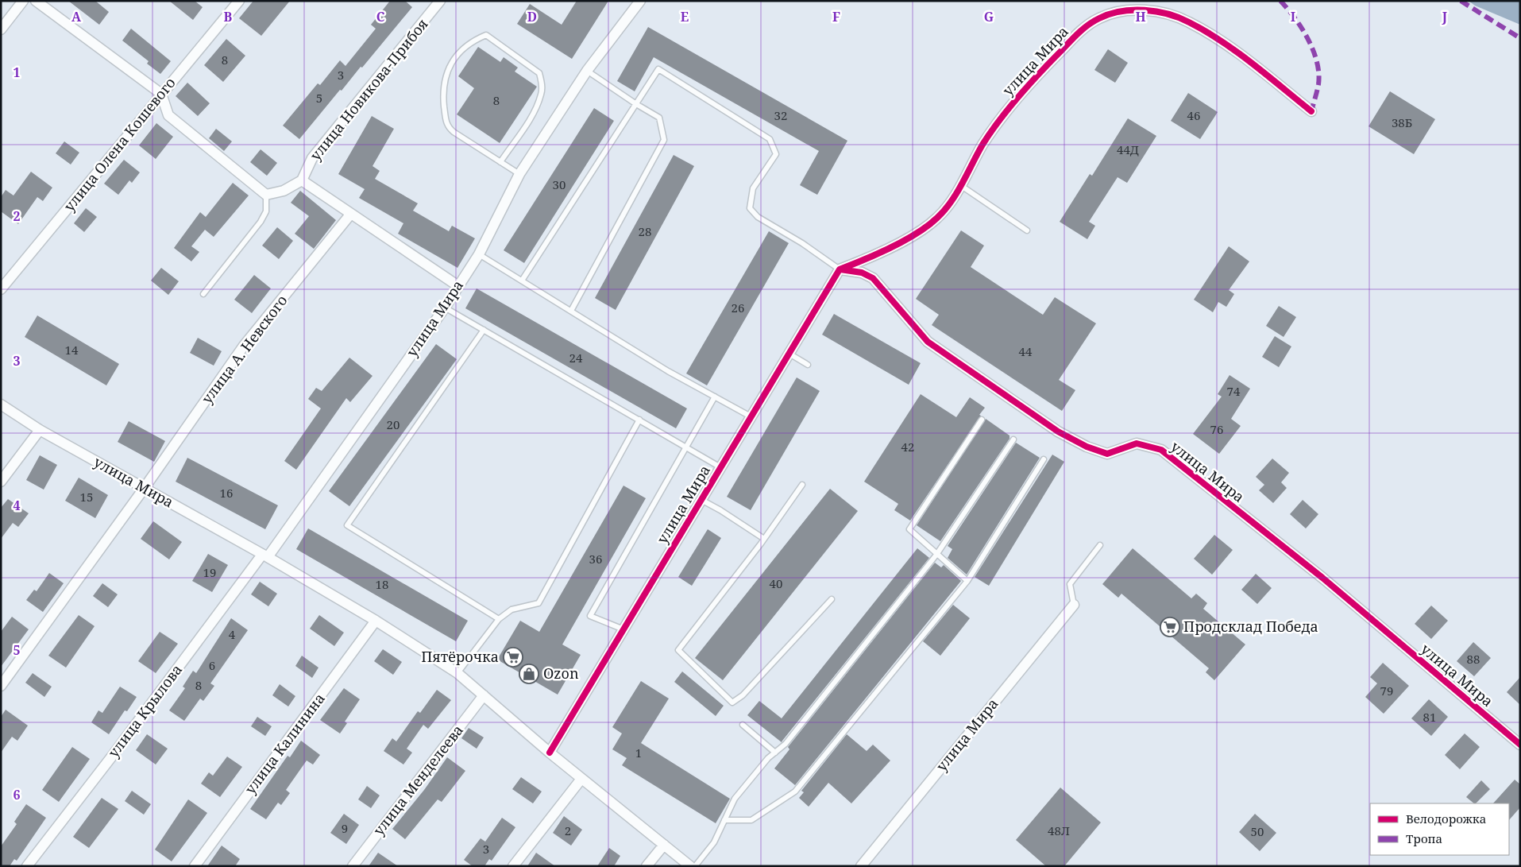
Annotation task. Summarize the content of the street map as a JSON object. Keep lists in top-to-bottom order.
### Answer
{
  "streets": {
    "street": [
      "улица Мира",
      "улица Новикова-Прибоя",
      "улица Олена Кошевого",
      "улица А. Невского",
      "улица Крылова",
      "улица Калинина",
      "улица Менделеева"
    ]
  },
  "crossings": [
    ["улица Мира", "улица А. Невского"],
    ["улица Мира", "улица Крылова"],
    ["улица Мира", "улица Калинина"],
    ["улица Мира", "улица Менделеева"]
  ],
  "places": {
    "supermarket": ["Продсклад Победа", "Пятёрочка"],
    "shop": ["Ozon"]
  },
  "house_numbers": [
    "8",
    "3",
    "5",
    "8",
    "32",
    "46",
    "38Б",
    "44Д",
    "30",
    "28",
    "26",
    "14",
    "44",
    "24",
    "74",
    "20",
    "76",
    "42",
    "16",
    "15",
    "36",
    "19",
    "40",
    "18",
    "4",
    "88",
    "6",
    "8",
    "79",
    "81",
    "1",
    "9",
    "2",
    "48Л",
    "50",
    "3"
  ],
  "legend": ["Велодорожка", "Тропа"],
  "grid": {
    "columns": [
      "A",
      "B",
      "C",
      "D",
      "E",
      "F",
      "G",
      "H",
      "I",
      "J"
    ],
    "rows": [
      "1",
      "2",
      "3",
      "4",
      "5",
      "6"
    ]
  }
}
